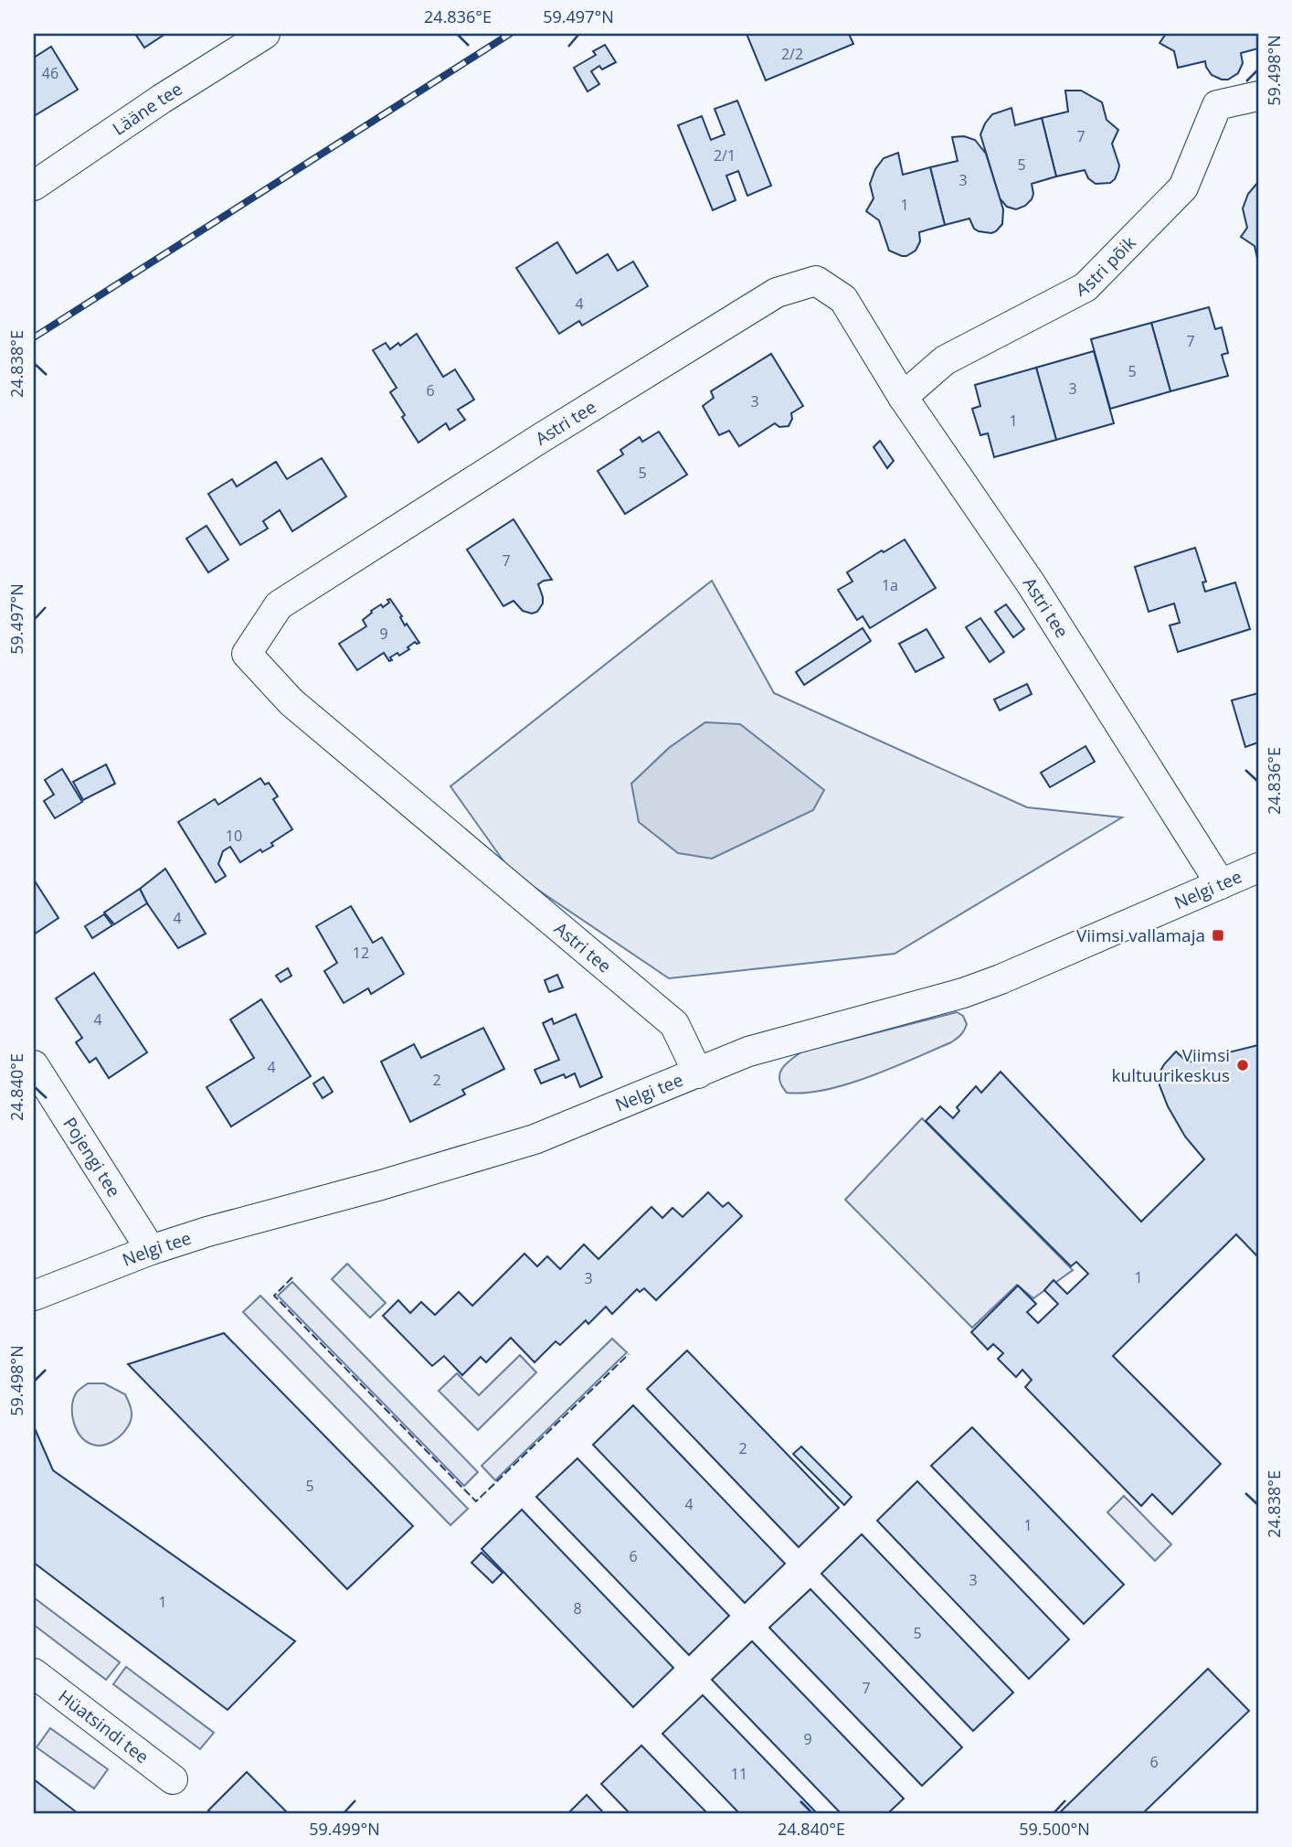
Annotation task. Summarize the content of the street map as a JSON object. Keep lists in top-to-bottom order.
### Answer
{
  "streets": {
    "street": [
      "Lääne tee",
      "Astri põik",
      "Astri tee",
      "Nelgi tee",
      "Pojengi tee",
      "Hüatsindi tee"
    ]
  },
  "crossings": [
    ["Astri põik", "Astri tee"],
    ["Astri tee", "Nelgi tee"],
    ["Nelgi tee", "Pojengi tee"]
  ],
  "places": {
    "transit": ["Viimsi vallamaja"],
    "other": ["Viimsi kultuurikeskus"]
  },
  "house_numbers": [
    "2/2",
    "46",
    "7",
    "2/1",
    "5",
    "3",
    "1",
    "4",
    "7",
    "5",
    "3",
    "6",
    "3",
    "1",
    "5",
    "7",
    "1a",
    "9",
    "10",
    "4",
    "12",
    "4",
    "4",
    "2",
    "1",
    "3",
    "2",
    "5",
    "4",
    "1",
    "6",
    "3",
    "1",
    "8",
    "5",
    "7",
    "9",
    "6",
    "11"
  ],
  "coordinates": [
    "24.836°E",
    "59.497°N",
    "59.498°N",
    "24.838°E",
    "24.840°E",
    "59.499°N",
    "59.500°N"
  ]
}
